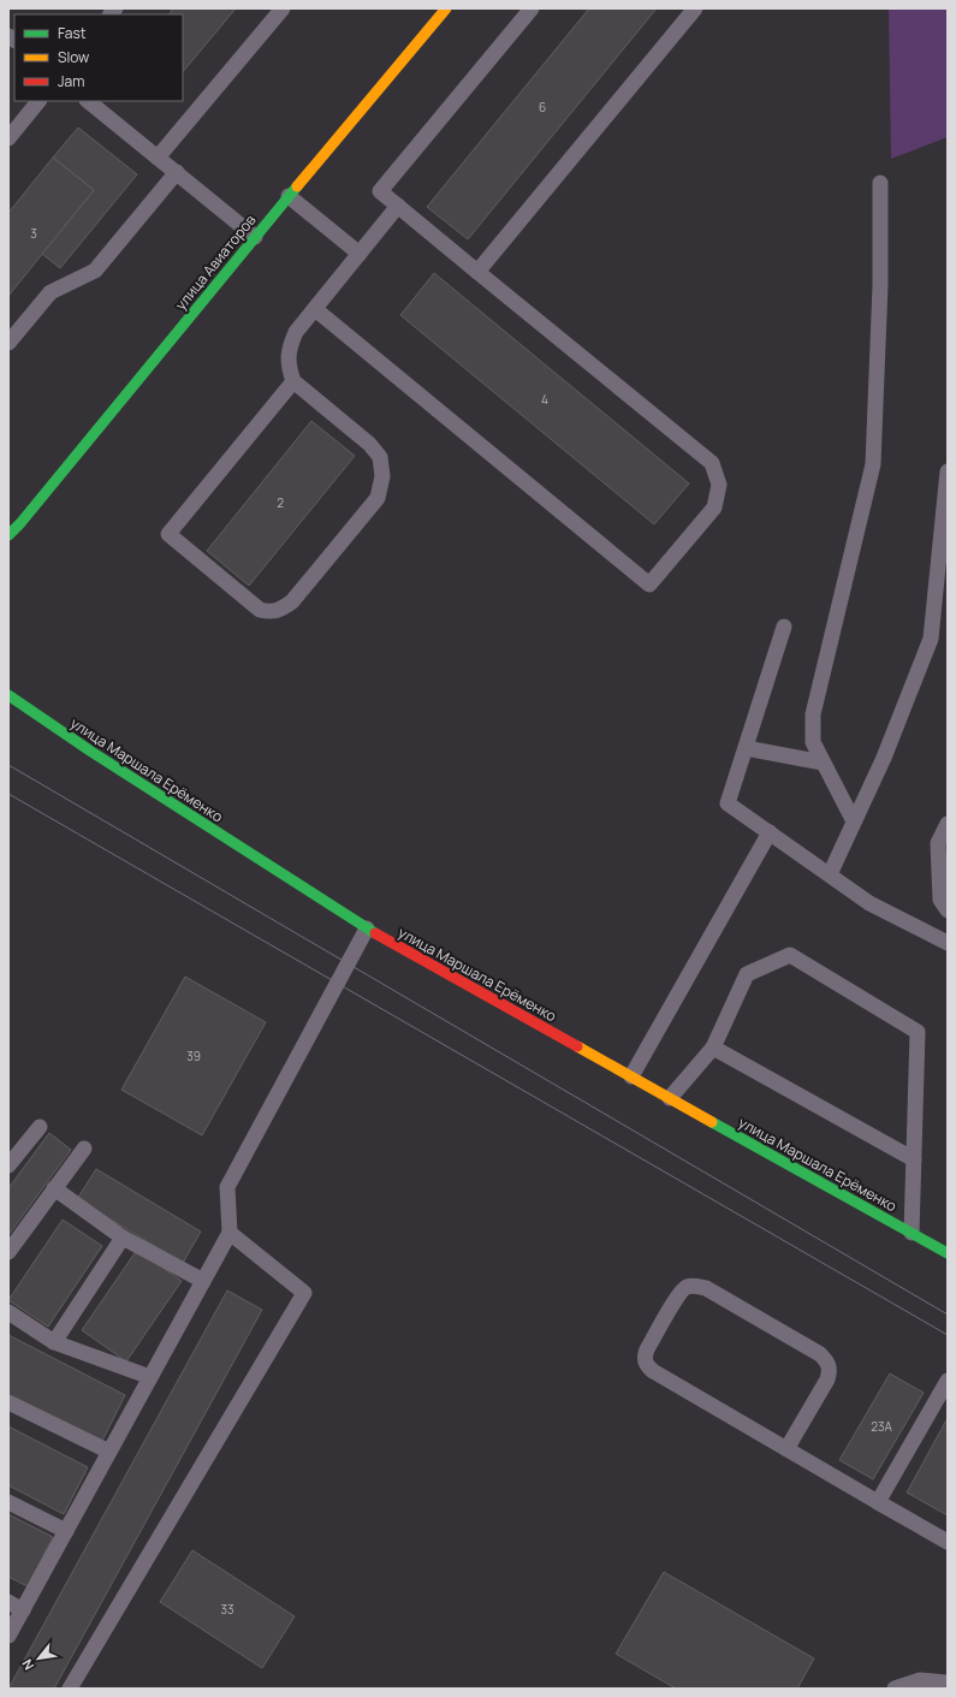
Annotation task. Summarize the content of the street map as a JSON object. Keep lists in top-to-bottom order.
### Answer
{
  "streets": {
    "main road": ["улица Авиаторов", "улица Маршала Ерёменко"]
  },
  "house_numbers": [
    "6",
    "3",
    "4",
    "2",
    "39",
    "23А",
    "33"
  ],
  "legend": ["Fast", "Slow", "Jam"],
  "north": "bottom left"
}
